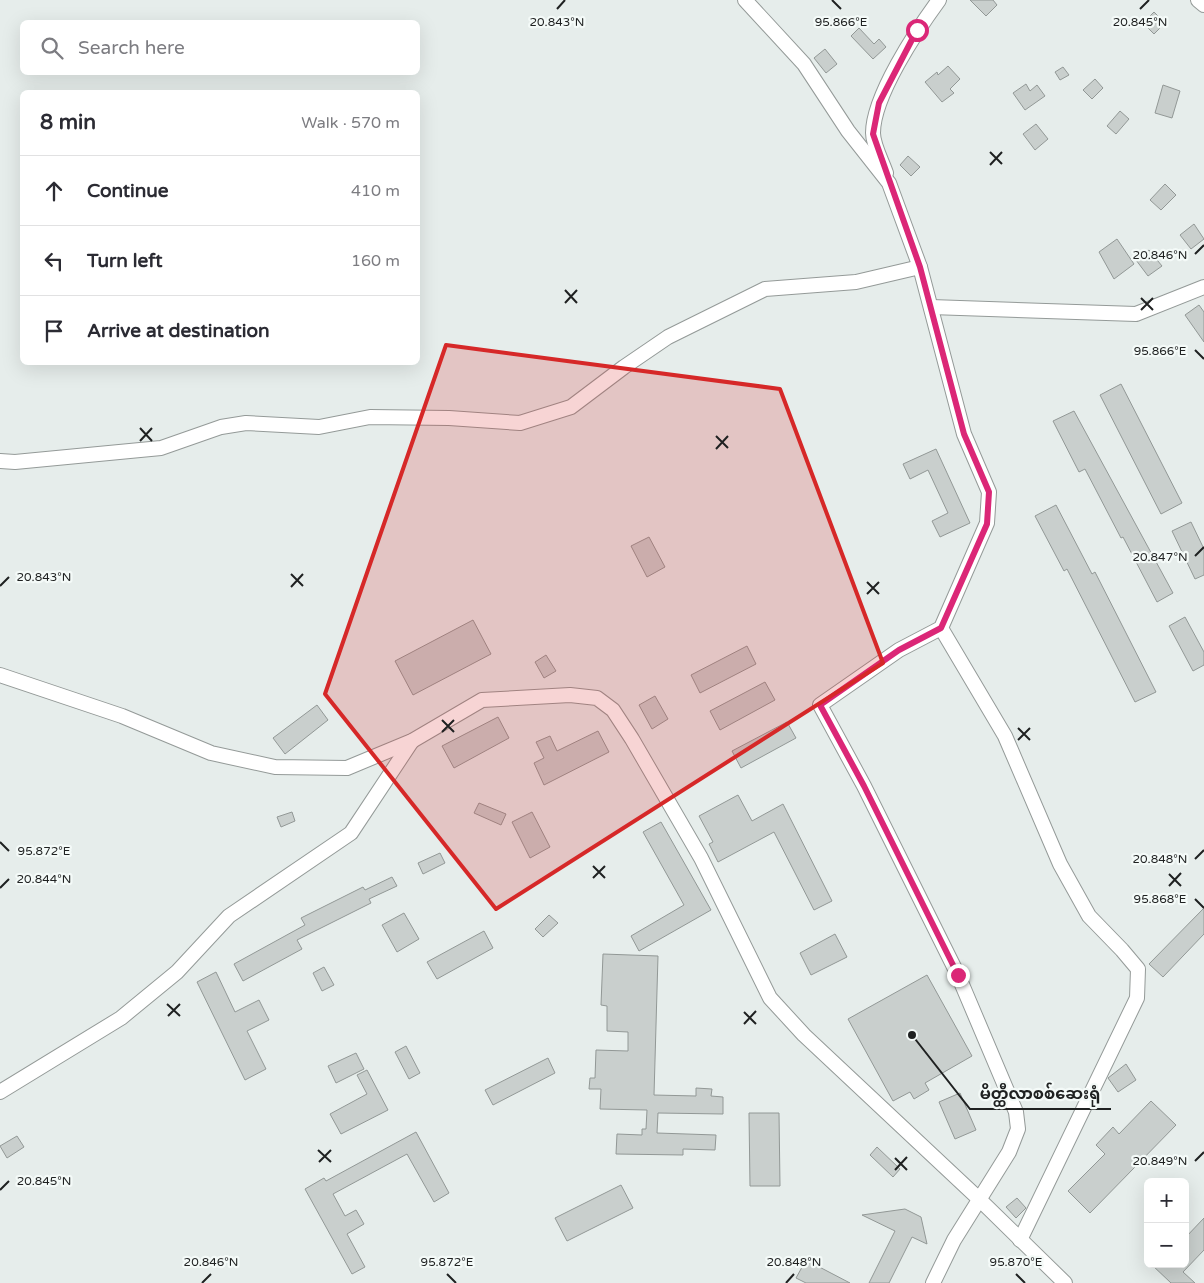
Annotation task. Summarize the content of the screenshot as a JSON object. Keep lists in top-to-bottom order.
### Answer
{
  "places": ["မိတ္ထီလာစစ်ဆေးရုံ"],
  "page": {
    "search": "Search here",
    "heading": ["8 min", "Walk · 570 m"],
    "list": [
      ["Continue", "410 m"],
      ["Turn left", "160 m"],
      "Arrive at destination"
    ],
    "map_buttons": ["+", "−"]
  },
  "coordinates": [
    "95.866°E",
    "20.843°N",
    "20.845°N",
    "20.846°N",
    "20.847°N",
    "95.872°E",
    "20.848°N",
    "20.844°N",
    "95.868°E",
    "20.849°N",
    "95.870°E"
  ]
}
